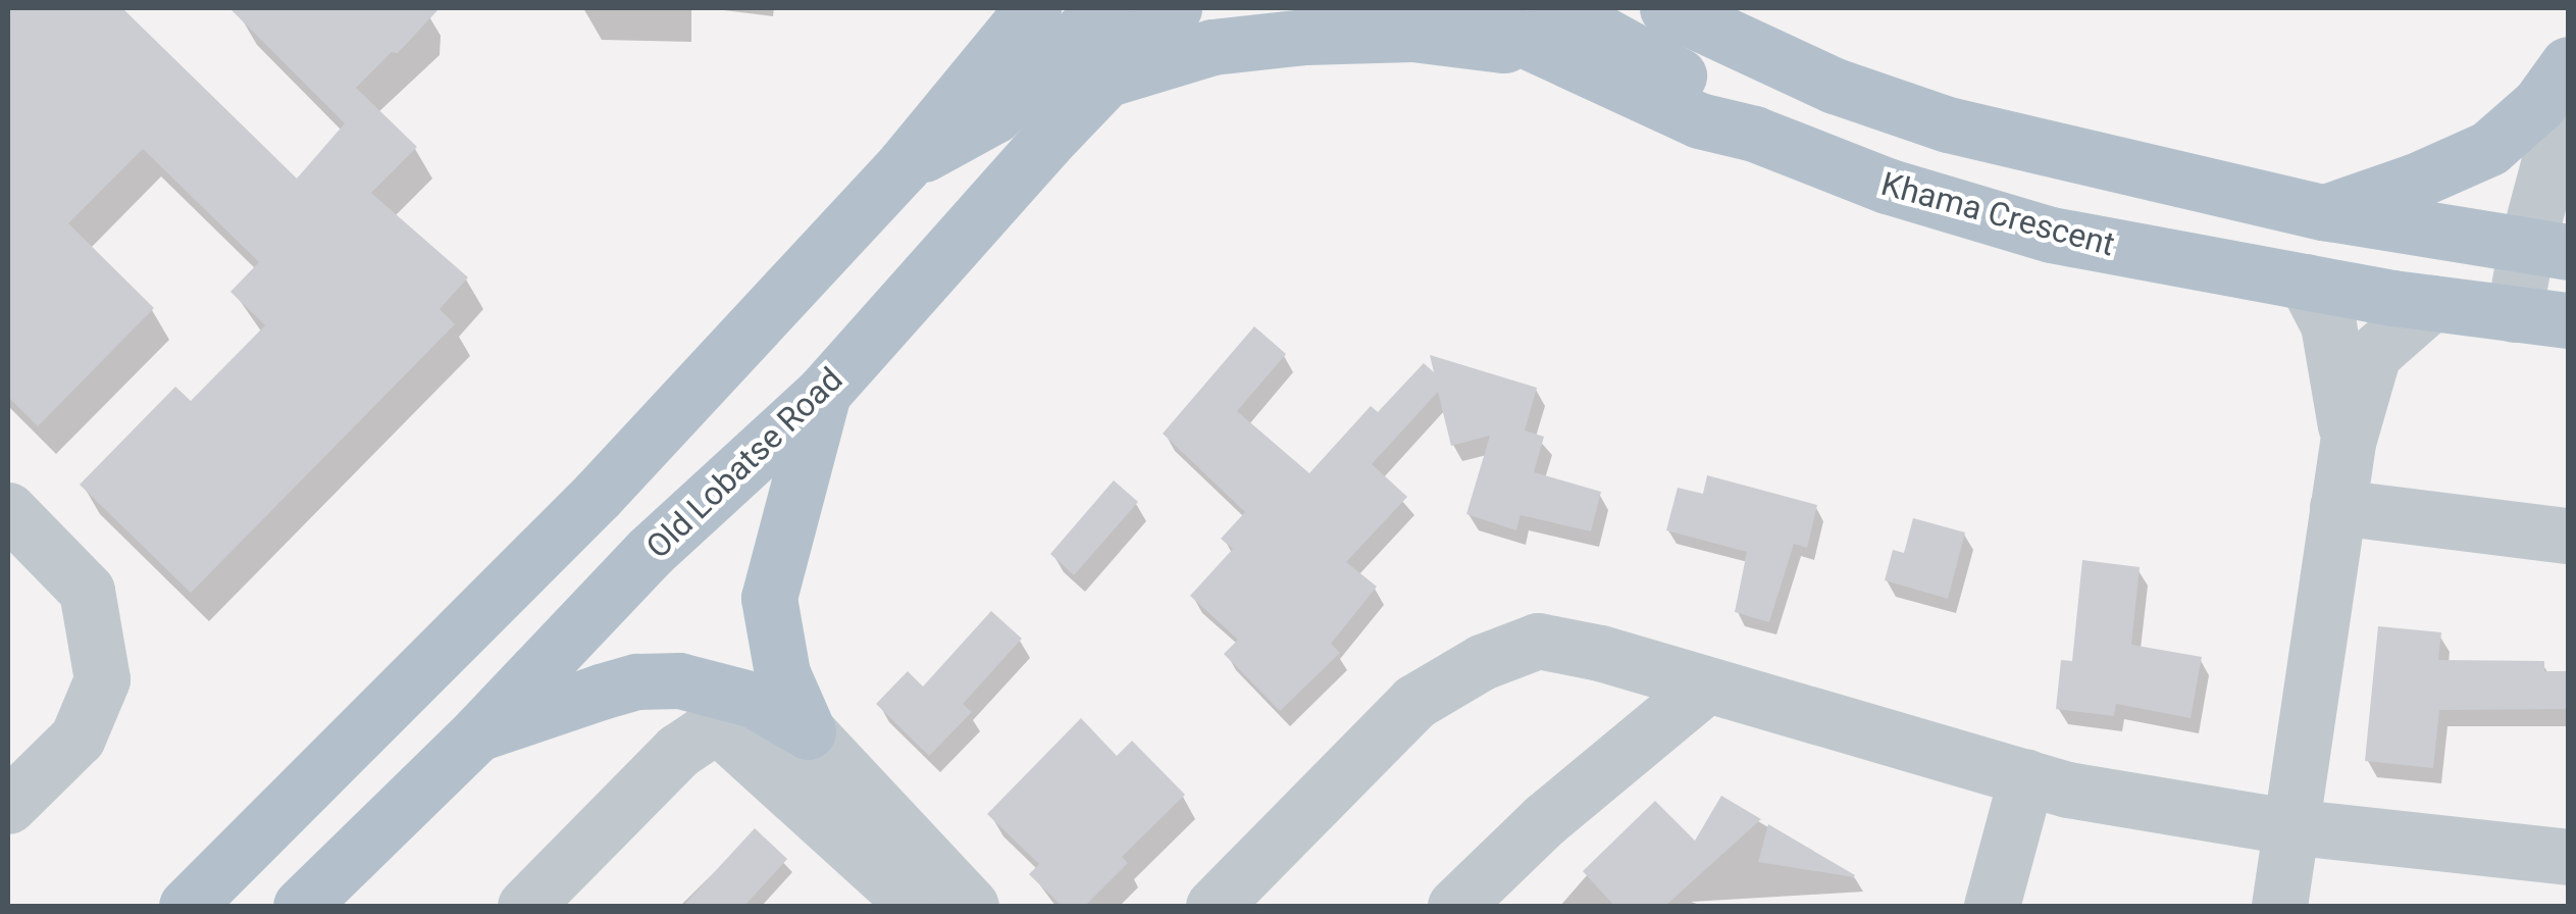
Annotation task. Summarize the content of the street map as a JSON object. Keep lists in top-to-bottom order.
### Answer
{
  "streets": {
    "main road": ["Khama Crescent", "Old Lobatse Road"]
  }
}
